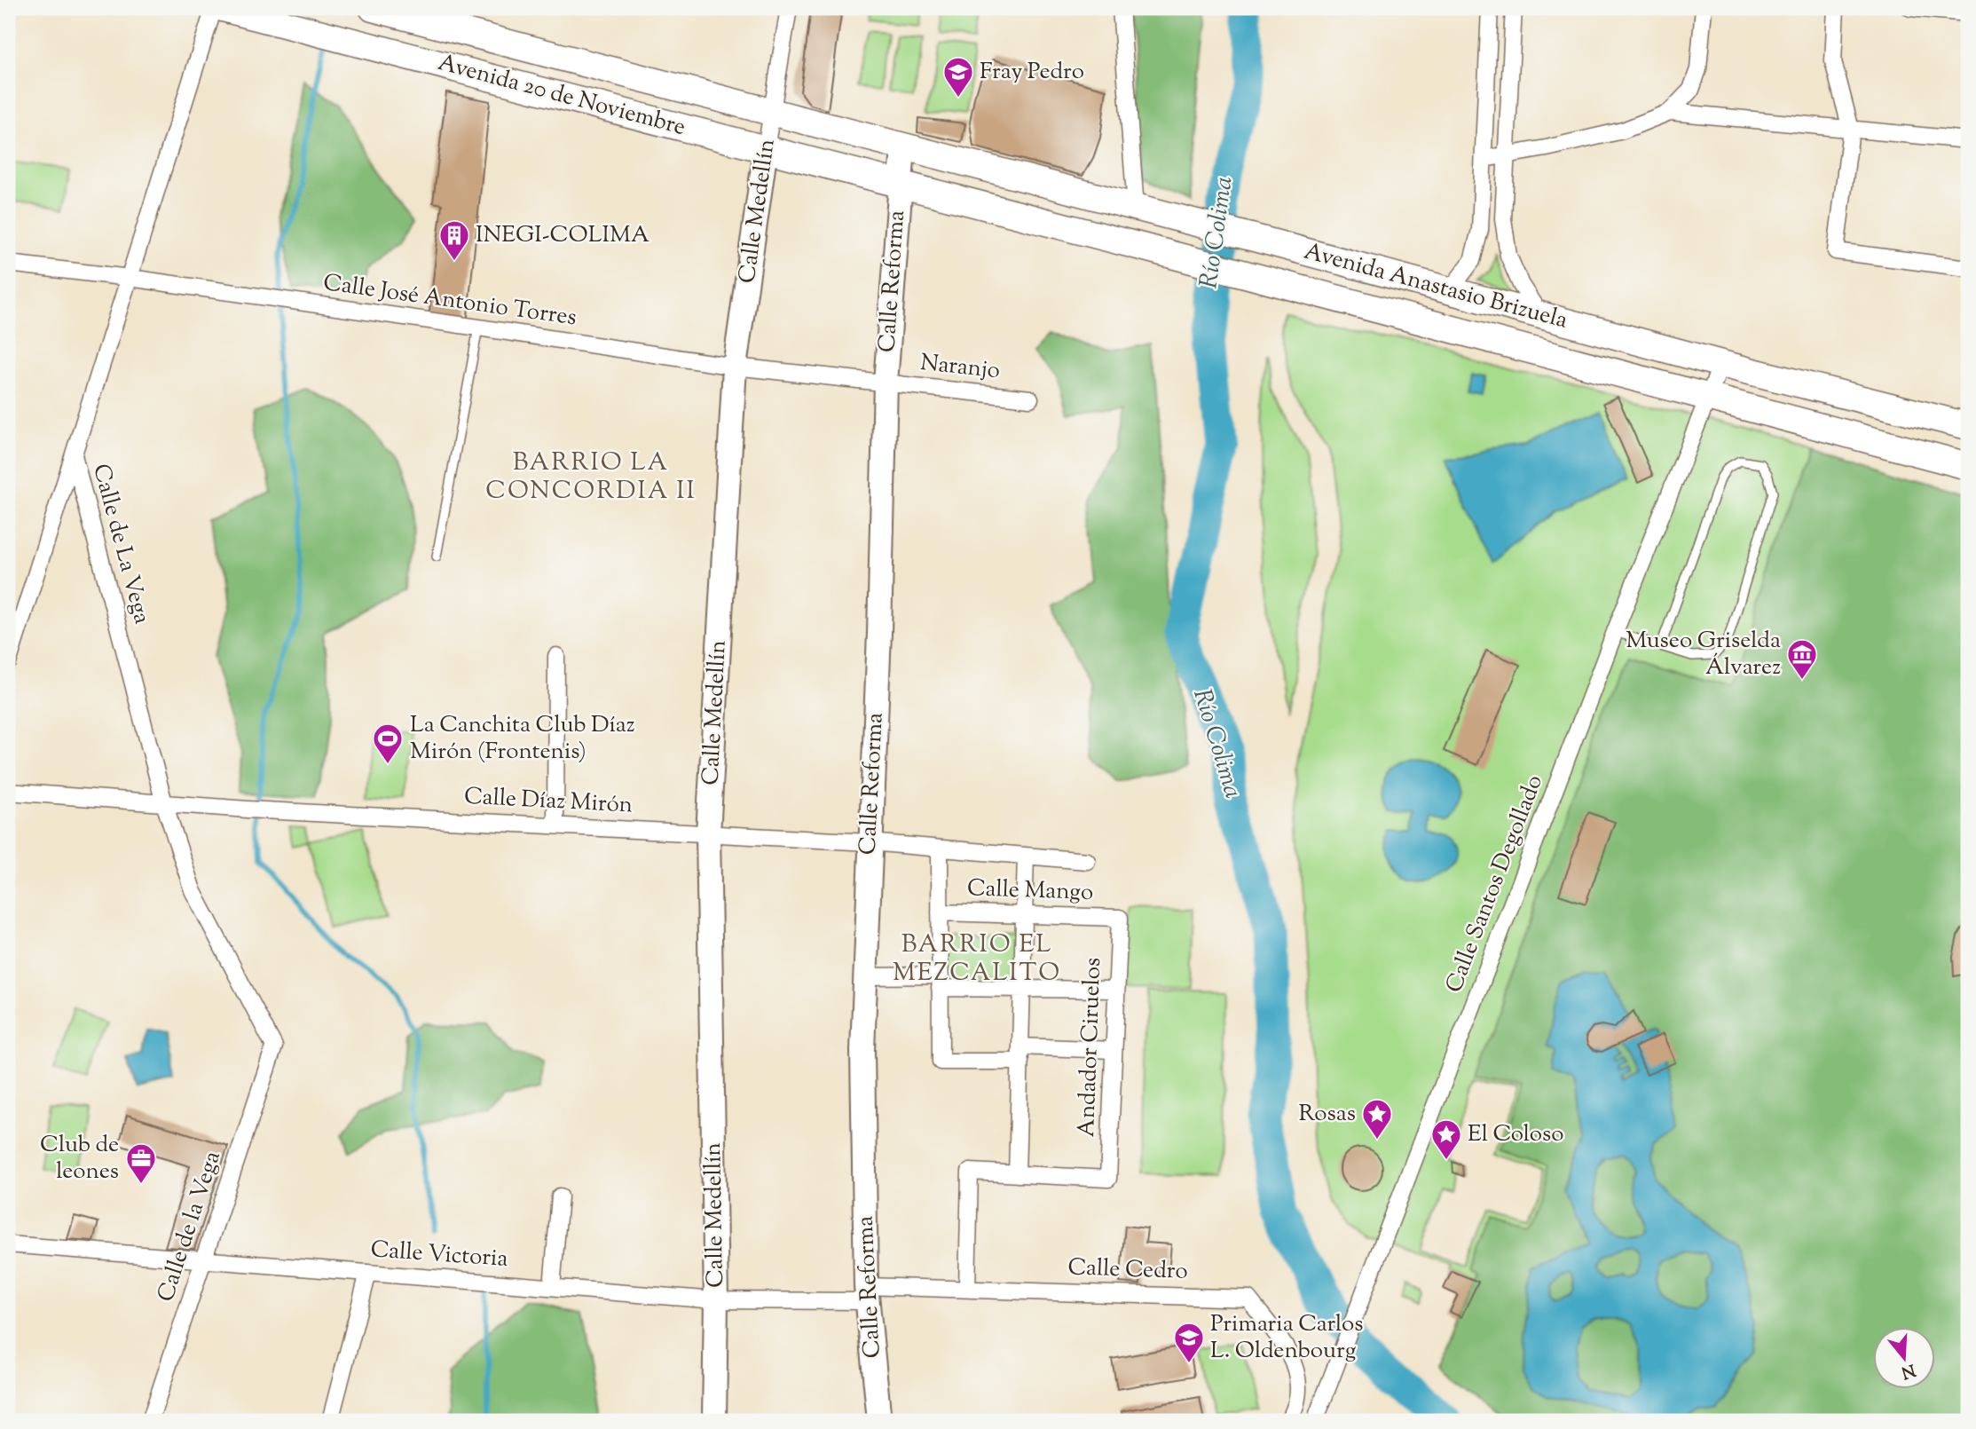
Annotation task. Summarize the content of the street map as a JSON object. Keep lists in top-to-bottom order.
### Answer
{
  "streets": {
    "main road": ["Avenida 20 de Noviembre", "Avenida Anastasio Brizuela"],
    "street": [
      "Calle Medellín",
      "Calle Reforma",
      "Calle José Antonio Torres",
      "Naranjo",
      "Calle de La Vega",
      "Calle Díaz Mirón",
      "Calle Santos Degollado",
      "Calle Mango",
      "Andador Ciruelos",
      "Calle de la Vega",
      "Calle Victoria",
      "Calle Cedro"
    ]
  },
  "crossings": [
    ["Avenida 20 de Noviembre", "Calle Medellín"],
    ["Avenida 20 de Noviembre", "Calle Reforma"],
    ["Avenida 20 de Noviembre", "Avenida Anastasio Brizuela"],
    ["Calle Medellín", "Calle José Antonio Torres"],
    ["Calle Medellín", "Calle Díaz Mirón"],
    ["Calle Medellín", "Calle Victoria"],
    ["Calle Reforma", "Avenida Anastasio Brizuela"],
    ["Calle Reforma", "Calle José Antonio Torres"],
    ["Calle Reforma", "Naranjo"],
    ["Calle Reforma", "Calle Díaz Mirón"],
    ["Calle Reforma", "Calle Victoria"],
    ["Calle Reforma", "Calle Cedro"],
    ["Avenida Anastasio Brizuela", "Calle Santos Degollado"],
    ["Calle José Antonio Torres", "Naranjo"],
    ["Calle José Antonio Torres", "Calle de La Vega"],
    ["Calle de La Vega", "Calle Díaz Mirón"],
    ["Calle de La Vega", "Calle de la Vega"],
    ["Calle Mango", "Andador Ciruelos"],
    ["Calle de la Vega", "Calle Victoria"],
    ["Calle Victoria", "Calle Cedro"]
  ],
  "districts": ["BARRIO LA CONCORDIA II", "BARRIO EL MEZCALITO"],
  "water": ["Río Colima"],
  "places": {
    "school or university": ["Fray Pedro", "Primaria Carlos L. Oldenbourg"],
    "building": ["INEGI-COLIMA"],
    "museum": ["Museo Griselda Álvarez"],
    "sports": ["La Canchita Club Díaz Mirón (Frontenis)"],
    "place": ["Rosas", "El Coloso"],
    "office": ["Club de leones"]
  },
  "north": "bottom"
}
